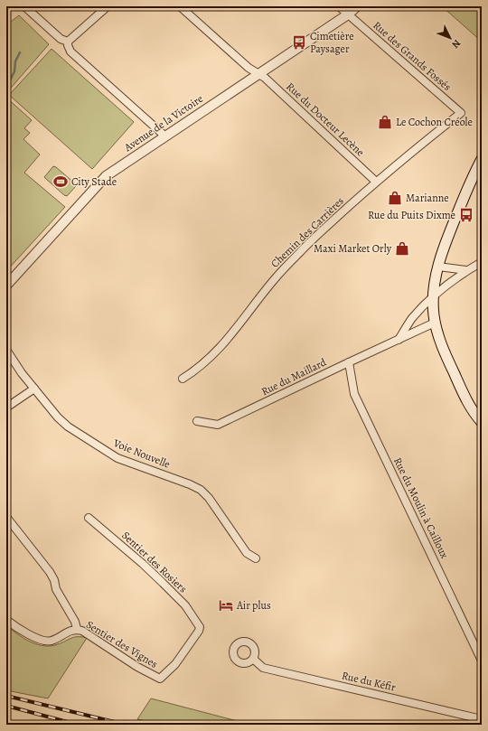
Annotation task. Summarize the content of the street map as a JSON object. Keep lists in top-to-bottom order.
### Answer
{
  "streets": {
    "street": [
      "Rue des Grands Fossés",
      "Rue du Docteur Lecène",
      "Avenue de la Victoire",
      "Chemin des Carrières",
      "Rue du Maillard",
      "Voie Nouvelle",
      "Rue du Moulin à Cailloux",
      "Sentier des Rosiers",
      "Sentier des Vignes",
      "Rue du Kéfir"
    ]
  },
  "crossings": [
    ["Rue des Grands Fossés", "Avenue de la Victoire"],
    ["Rue des Grands Fossés", "Chemin des Carrières"],
    ["Rue du Docteur Lecène", "Avenue de la Victoire"],
    ["Rue du Docteur Lecène", "Chemin des Carrières"],
    ["Rue du Maillard", "Rue du Moulin à Cailloux"],
    ["Sentier des Rosiers", "Sentier des Vignes"]
  ],
  "places": {
    "bus stop": ["Cimetière Paysager", "Rue du Puits Dixme"],
    "shop": ["Le Cochon Créole", "Marianne", "Maxi Market Orly"],
    "sports": ["City Stade"],
    "hotel": ["Air plus"]
  },
  "north": "bottom right"
}
